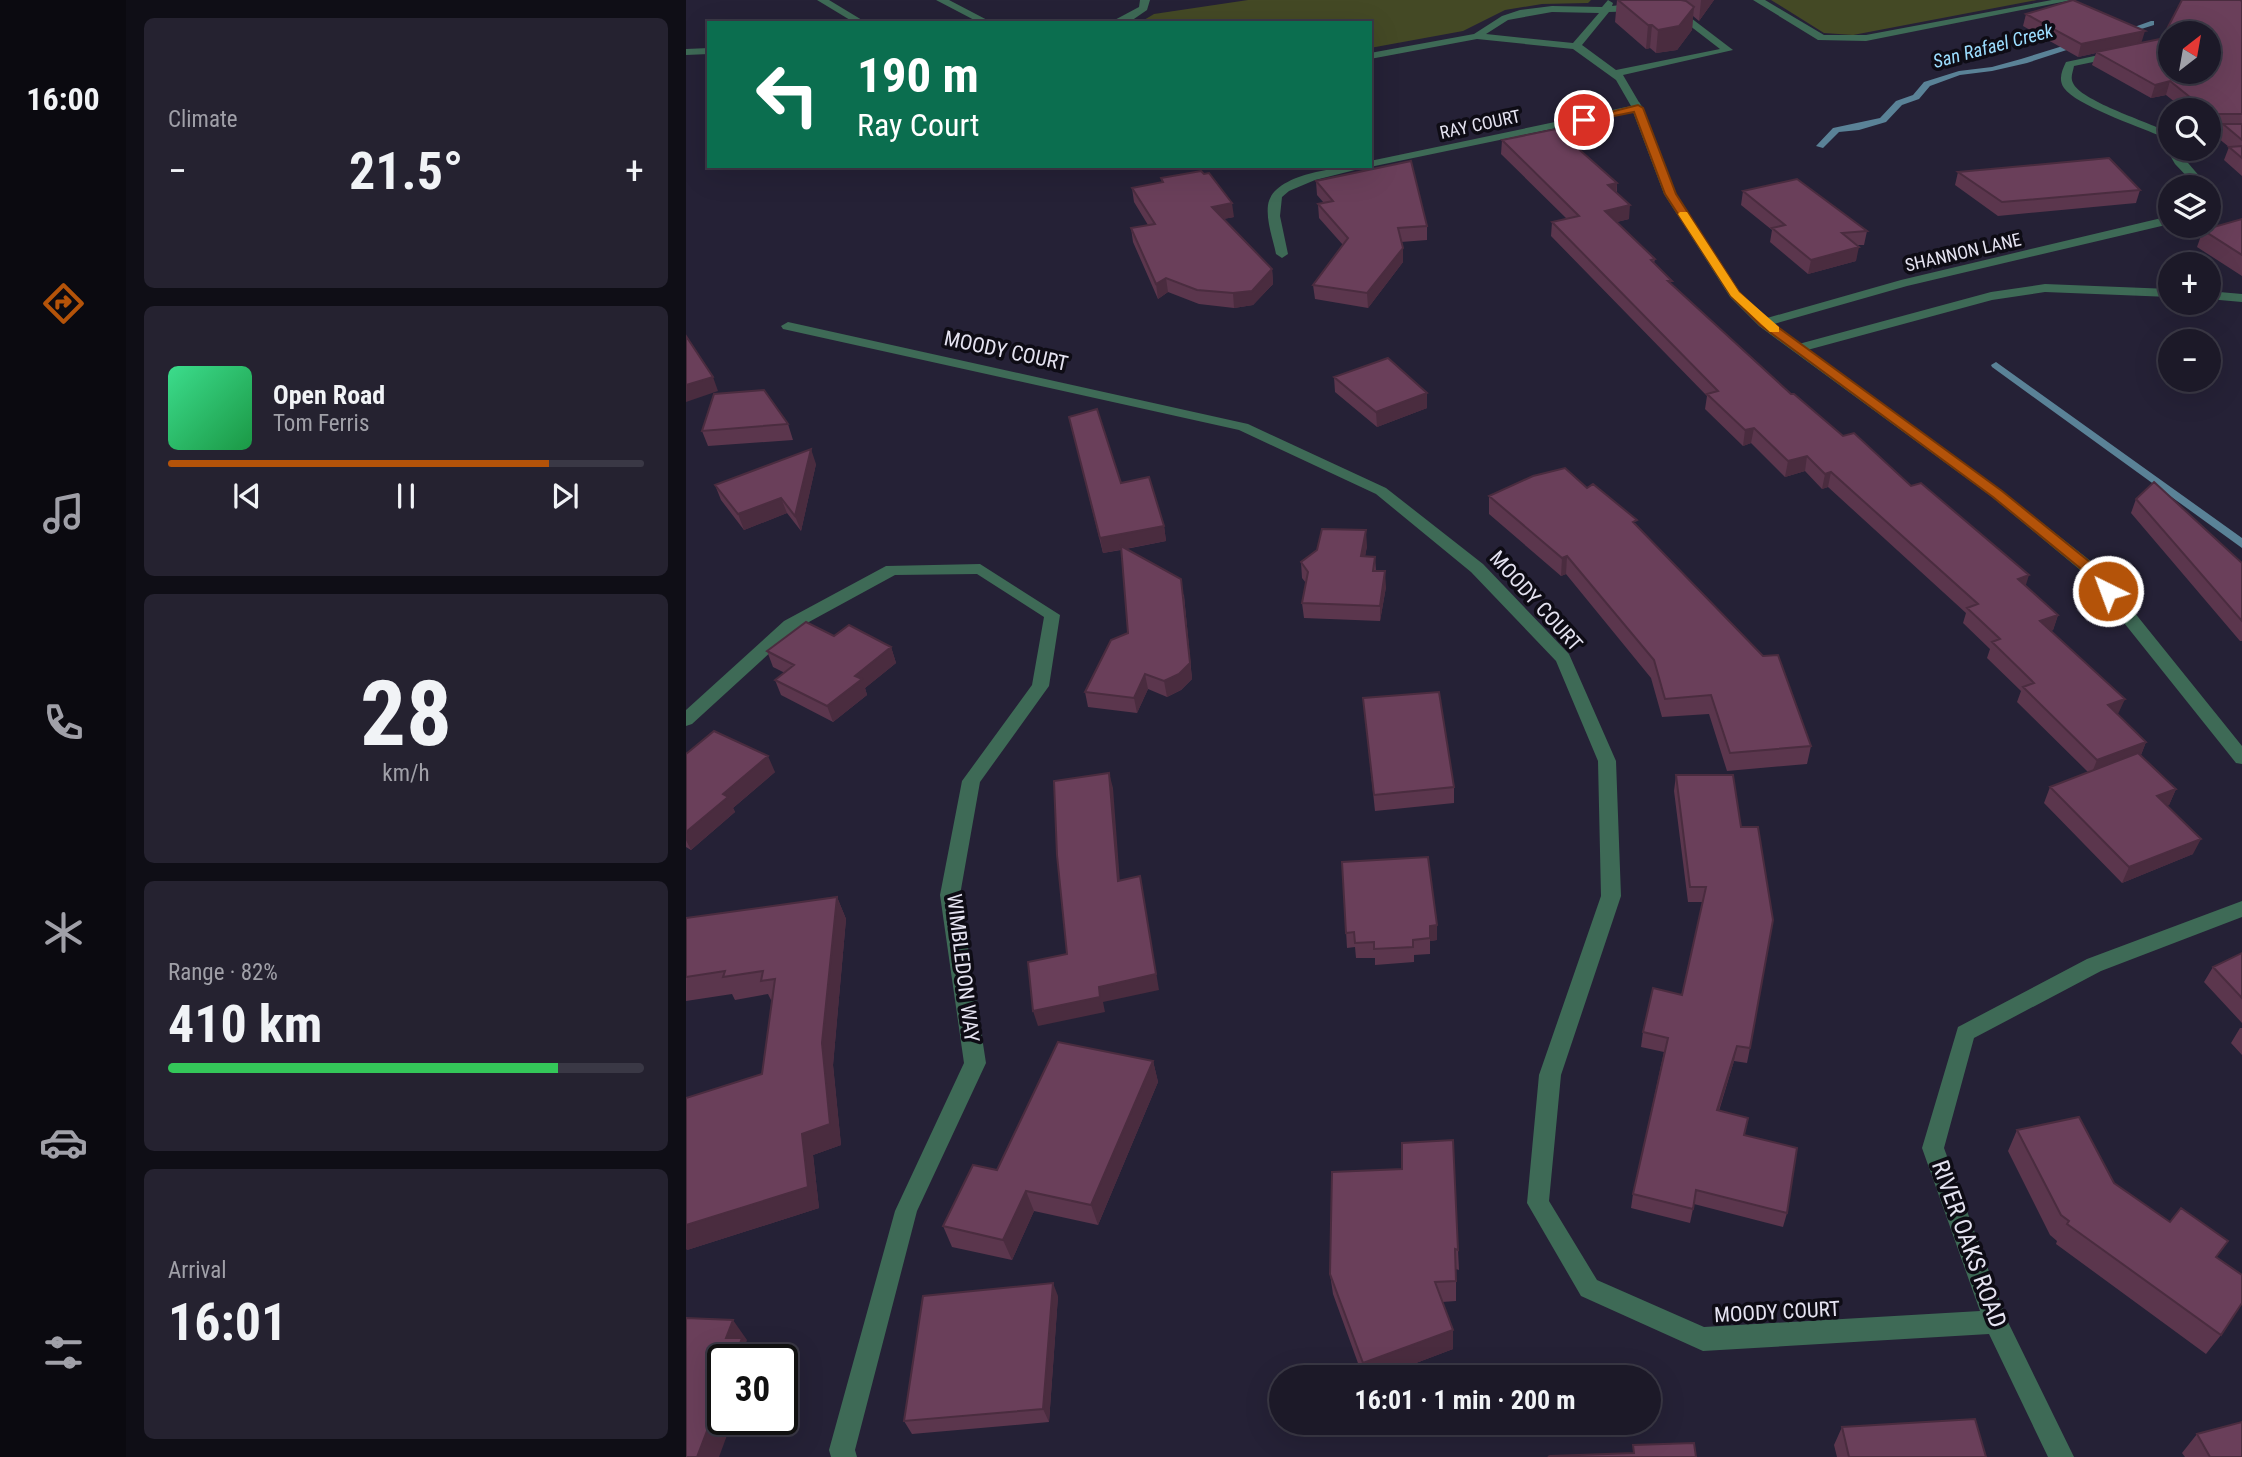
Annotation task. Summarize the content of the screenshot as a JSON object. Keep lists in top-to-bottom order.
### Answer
{
  "streets": {
    "street": [
      "RAY COURT",
      "SHANNON LANE",
      "MOODY COURT",
      "WIMBLEDON WAY",
      "RIVER OAKS ROAD"
    ]
  },
  "crossings": [
    ["MOODY COURT", "RIVER OAKS ROAD"]
  ],
  "water": ["San Rafael Creek"],
  "north": "top right",
  "page": {
    "tabs": "16:00",
    "tile": [
      "Climate",
      ["28", "km/h"],
      ["Range · 82%", "410 km"],
      ["Arrival", "16:01"]
    ],
    "map_buttons": ["+", "−"],
    "turn": ["190 m", "Ray Court"],
    "heat": ["−", "21.5°", "+"],
    "song": ["Open Road", "Tom Ferris"],
    "limit": "30",
    "trip": "16:01 · 1 min · 200 m"
  }
}
